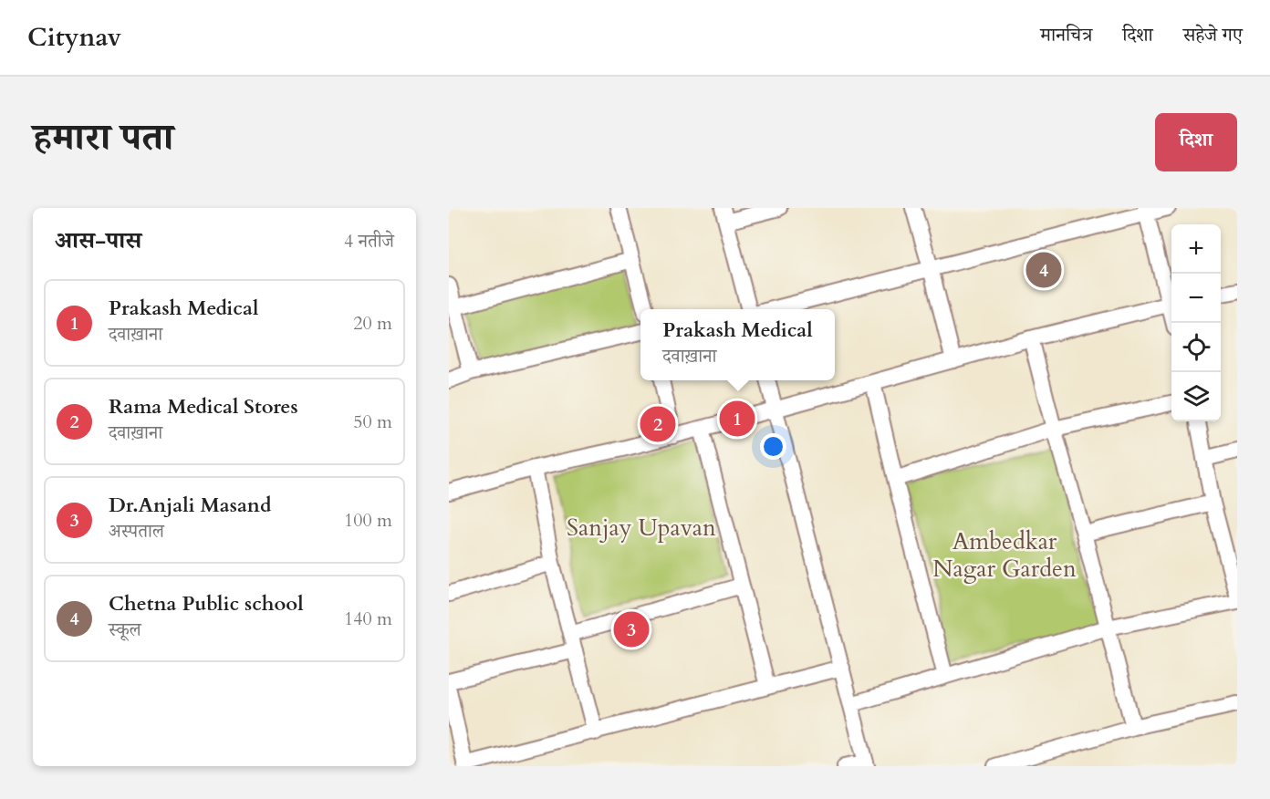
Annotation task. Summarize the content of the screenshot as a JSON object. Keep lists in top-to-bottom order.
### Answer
{
  "parks": ["Sanjay Upavan", "Ambedkar Nagar Garden"],
  "page": {
    "header": "Citynav",
    "nav": ["मानचित्र", "दिशा", "सहेजे गए"],
    "title": "हमारा पता",
    "buttons": "दिशा",
    "heading": ["आस-पास", "4 नतीजे"],
    "map_buttons": ["+", "−"],
    "pins": [
      "4",
      "1",
      "2",
      "3"
    ],
    "list": [
      {
        "mark": "1",
        "name": "Prakash Medical",
        "note": "दवाख़ाना",
        "value": "20 m"
      },
      {
        "mark": "2",
        "name": "Rama Medical Stores",
        "note": "दवाख़ाना",
        "value": "50 m"
      },
      {
        "mark": "3",
        "name": "Dr.Anjali Masand",
        "note": "अस्पताल",
        "value": "100 m"
      },
      {
        "mark": "4",
        "name": "Chetna Public school",
        "note": "स्कूल",
        "value": "140 m"
      }
    ],
    "popup": ["Prakash Medical", "दवाख़ाना"]
  }
}
